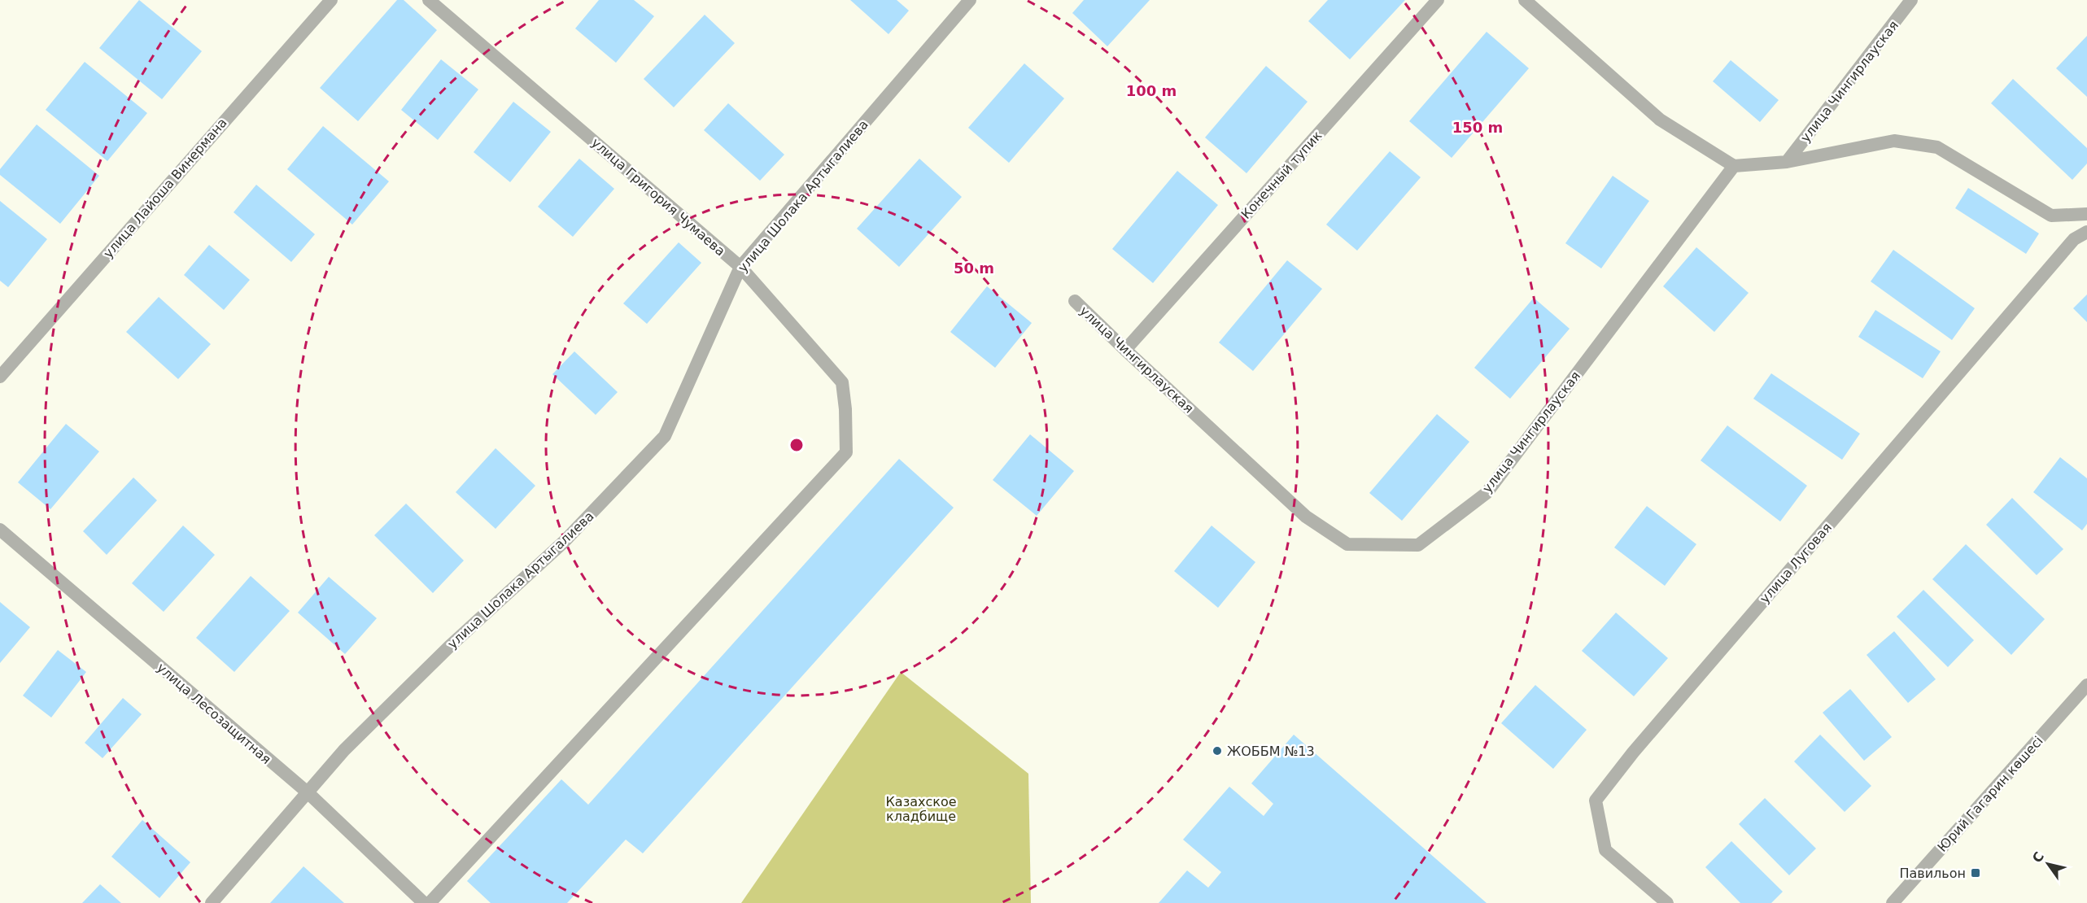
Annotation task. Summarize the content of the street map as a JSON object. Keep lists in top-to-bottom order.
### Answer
{
  "streets": {
    "street": [
      "улица Чингирлауская",
      "Конечный тупик",
      "улица Лайоша Винермана",
      "улица Шолака Артыгалиева",
      "улица Григория Чумаева",
      "улица Луговая",
      "улица Лесозащитная",
      "Юрий Гагарин көшесі"
    ]
  },
  "crossings": [
    ["улица Чингирлауская", "Конечный тупик"],
    ["улица Шолака Артыгалиева", "улица Григория Чумаева"],
    ["улица Шолака Артыгалиева", "улица Лесозащитная"]
  ],
  "parks": ["Казахское кладбище"],
  "places": {
    "other": ["ЖОББМ №13"],
    "transit": ["Павильон"]
  },
  "north": "top left",
  "rings": ["100 m", "150 m", "50 m"]
}
